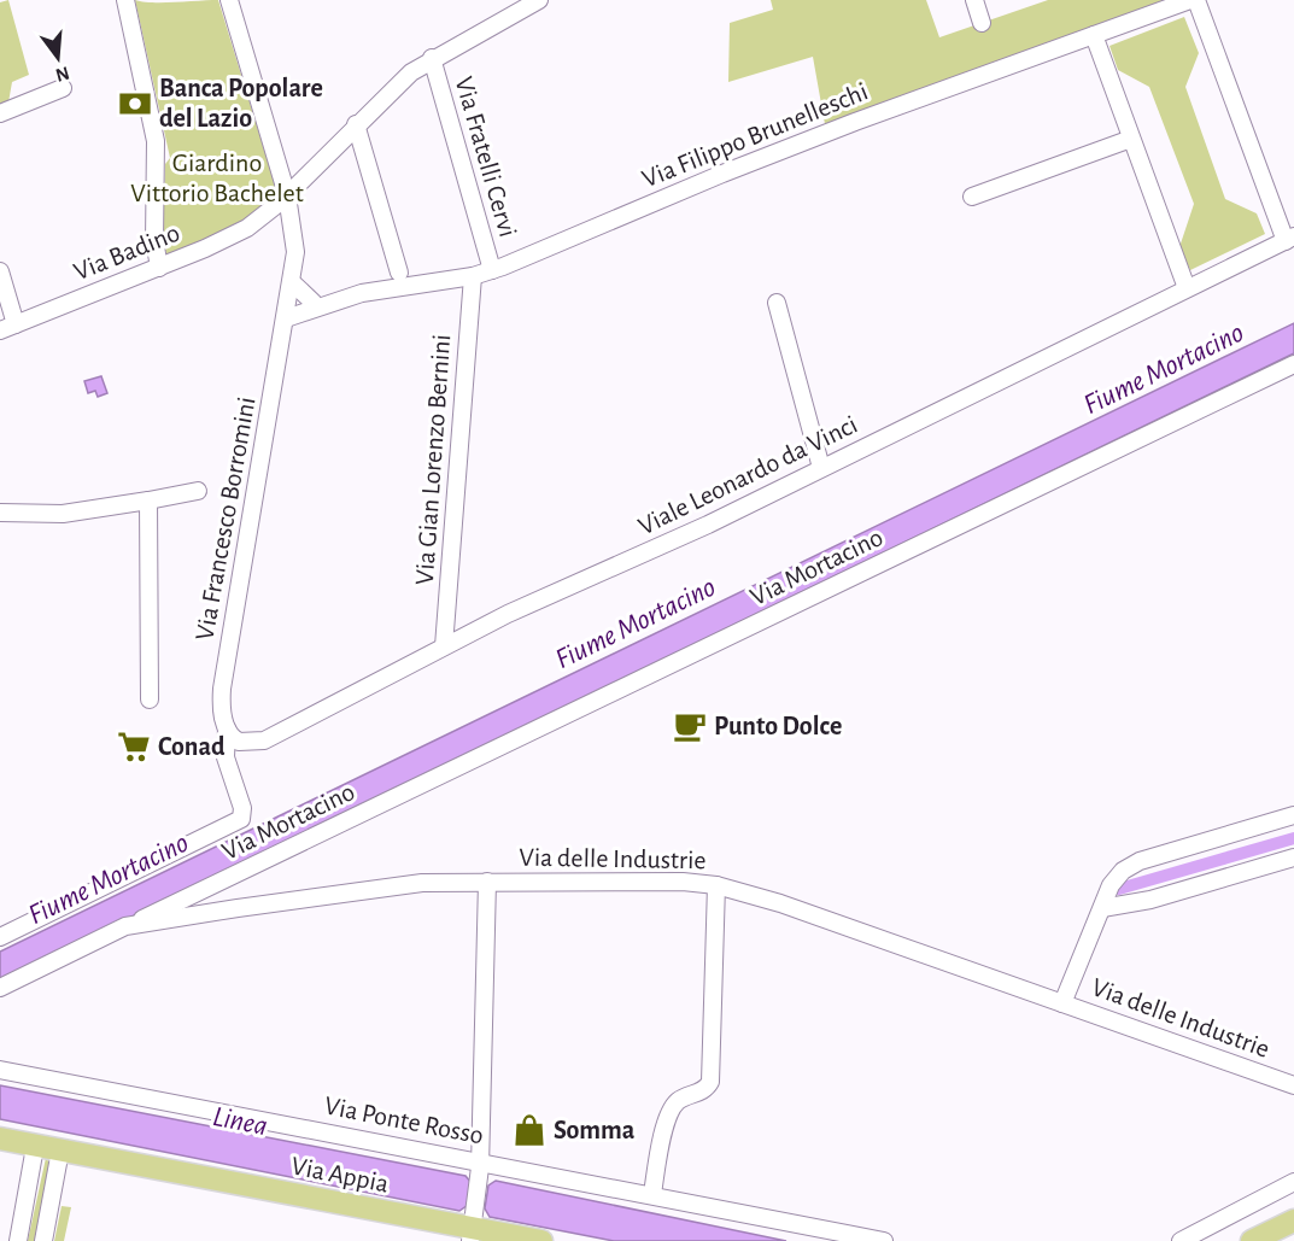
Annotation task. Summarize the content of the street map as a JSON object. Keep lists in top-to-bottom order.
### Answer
{
  "streets": {
    "main road": ["Via Appia"],
    "street": [
      "Via Filippo Brunelleschi",
      "Via Fratelli Cervi",
      "Via Badino",
      "Via Gian Lorenzo Bernini",
      "Viale Leonardo da Vinci",
      "Via Francesco Borromini",
      "Via Mortacino",
      "Via delle Industrie",
      "Via Ponte Rosso"
    ]
  },
  "crossings": [
    ["Via Filippo Brunelleschi", "Via Fratelli Cervi"],
    ["Via Filippo Brunelleschi", "Via Gian Lorenzo Bernini"],
    ["Via Filippo Brunelleschi", "Via Francesco Borromini"],
    ["Via Fratelli Cervi", "Via Badino"],
    ["Via Badino", "Via Francesco Borromini"],
    ["Via Gian Lorenzo Bernini", "Viale Leonardo da Vinci"],
    ["Viale Leonardo da Vinci", "Via Francesco Borromini"],
    ["Via Mortacino", "Via delle Industrie"]
  ],
  "water": ["Fiume Mortacino", "Linea"],
  "parks": ["Giardino Vittorio Bachelet"],
  "places": {
    "bank": ["Banca Popolare del Lazio"],
    "cafe": ["Punto Dolce"],
    "supermarket": ["Conad"],
    "shop": ["Somma"]
  },
  "north": "bottom"
}
